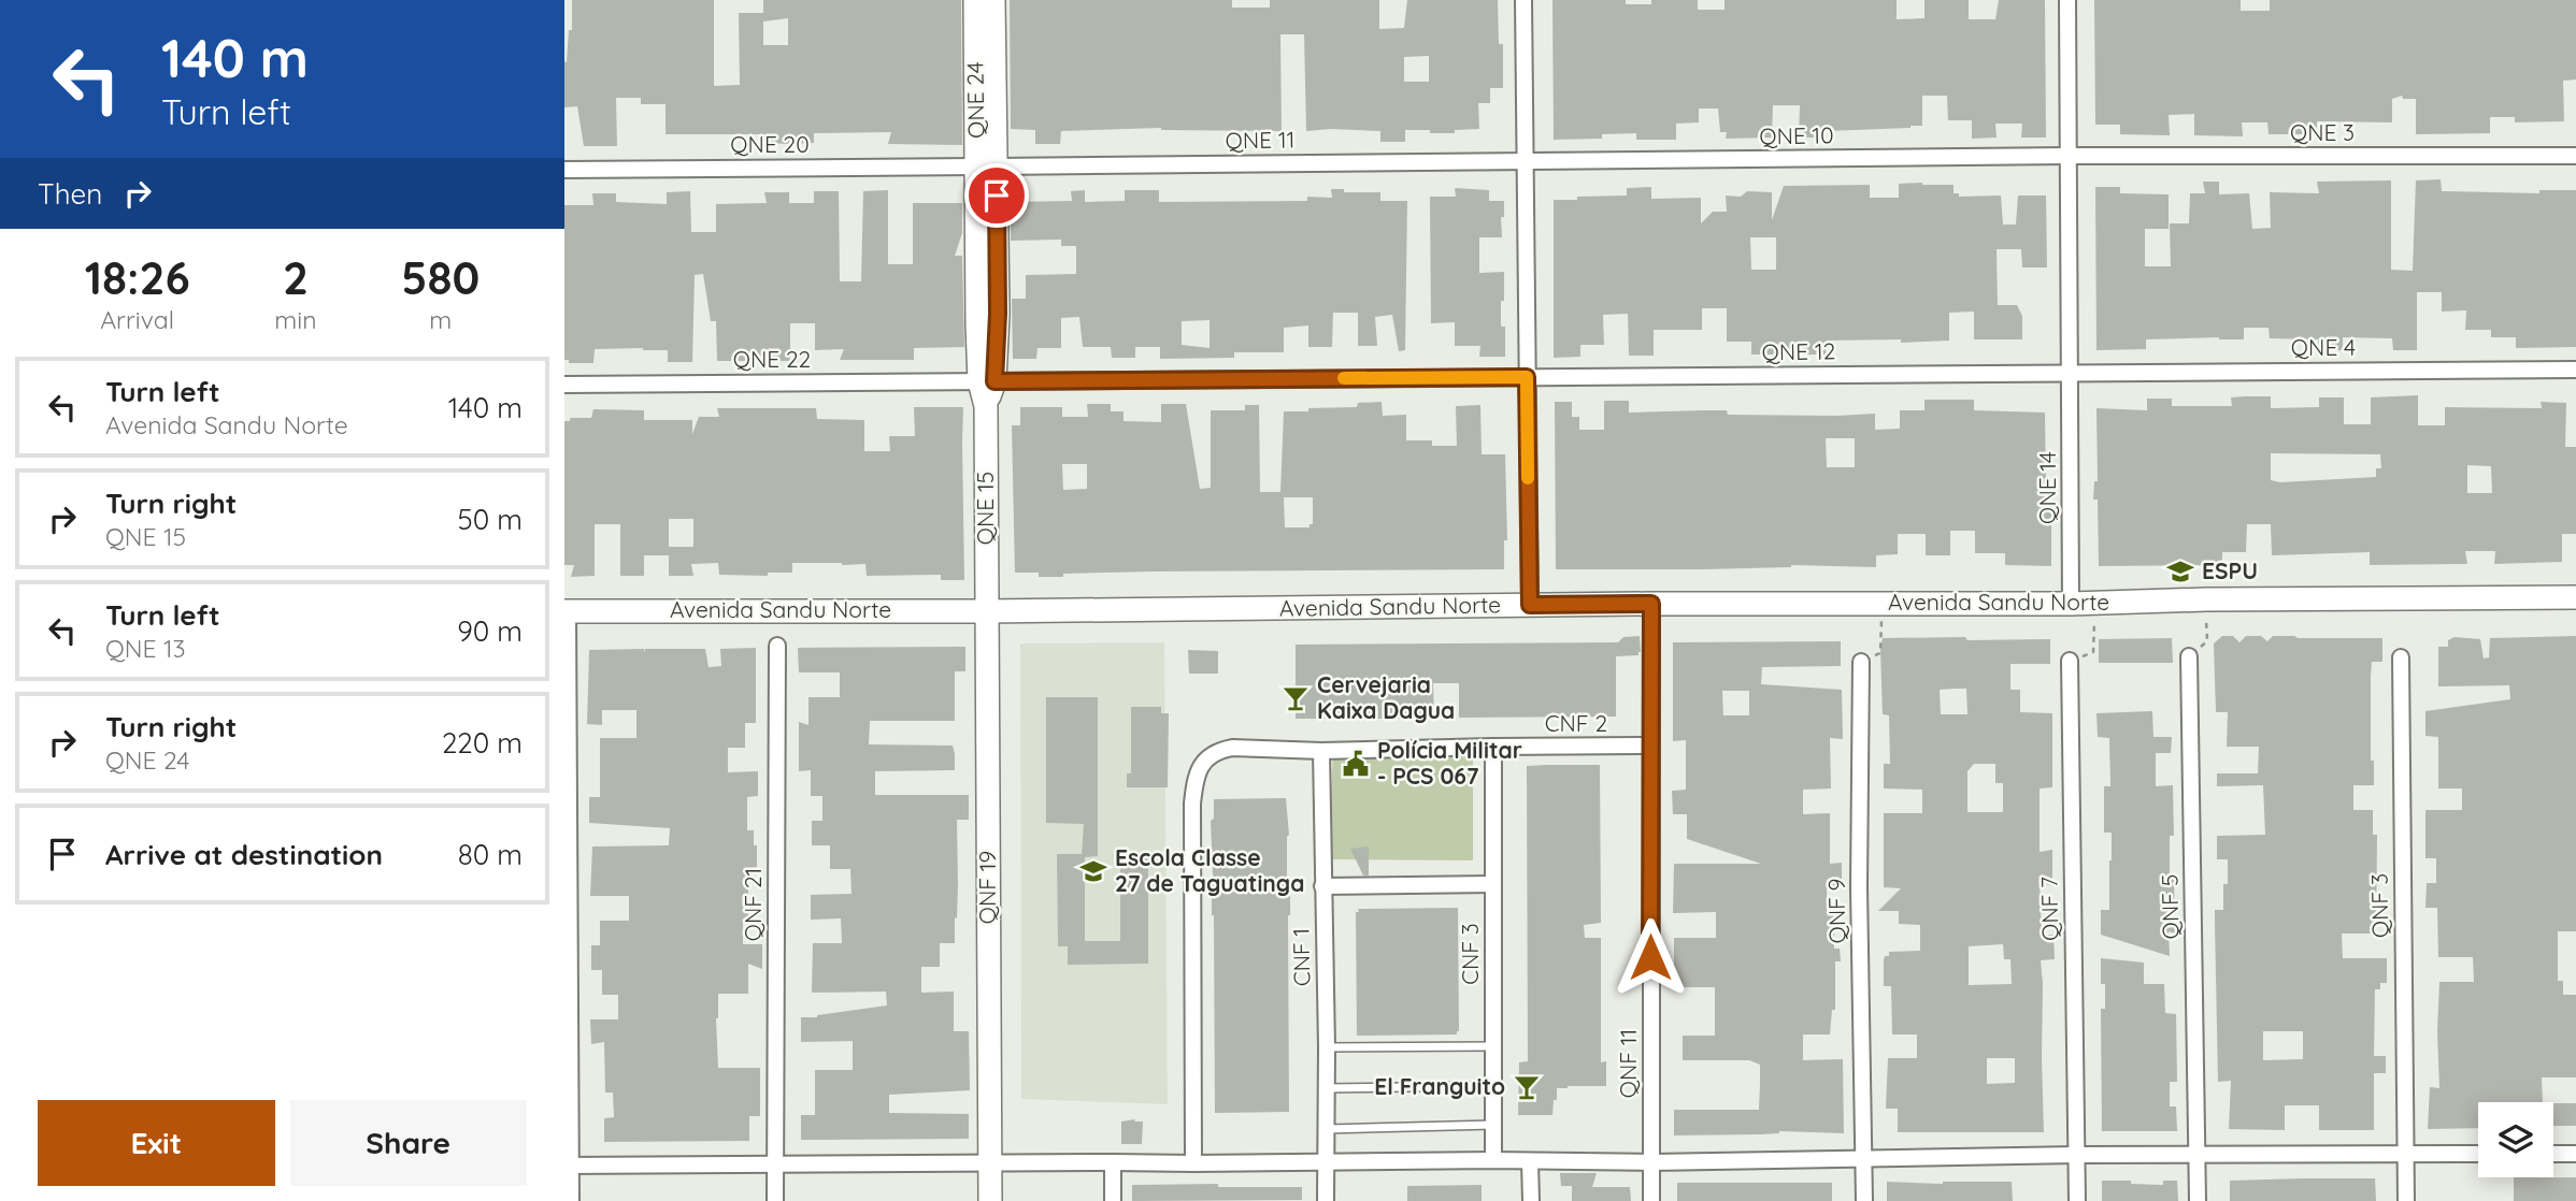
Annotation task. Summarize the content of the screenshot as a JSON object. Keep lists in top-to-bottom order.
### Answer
{
  "streets": {
    "main road": [
      "QNE 24",
      "QNE 15",
      "Avenida Sandu Norte",
      "QNF 19"
    ],
    "street": [
      "QNE 3",
      "QNE 10",
      "QNE 11",
      "QNE 20",
      "QNE 4",
      "QNE 12",
      "QNE 22",
      "QNE 14",
      "CNF 2",
      "QNF 21",
      "QNF 3",
      "QNF 5",
      "QNF 7",
      "QNF 9",
      "CNF 3",
      "CNF 1",
      "QNF 11"
    ]
  },
  "crossings": [
    ["QNE 24", "QNE 11"],
    ["QNE 24", "QNE 20"],
    ["QNE 24", "QNE 12"],
    ["QNE 24", "QNE 22"],
    ["QNE 24", "QNE 15"],
    ["QNE 3", "QNE 10"],
    ["QNE 3", "QNE 14"],
    ["QNE 10", "QNE 11"],
    ["QNE 10", "QNE 14"],
    ["QNE 11", "QNE 20"],
    ["QNE 4", "QNE 12"],
    ["QNE 4", "QNE 14"],
    ["QNE 12", "QNE 22"],
    ["QNE 12", "QNE 14"],
    ["QNE 12", "QNE 15"],
    ["QNE 22", "QNE 15"],
    ["QNE 14", "Avenida Sandu Norte"],
    ["QNE 15", "Avenida Sandu Norte"],
    ["QNE 15", "QNF 19"],
    ["Avenida Sandu Norte", "QNF 19"],
    ["Avenida Sandu Norte", "QNF 11"],
    ["CNF 2", "CNF 3"],
    ["CNF 2", "CNF 1"],
    ["CNF 2", "QNF 11"]
  ],
  "places": {
    "school or university": ["ESPU", "Escola Classe 27 de Taguatinga"],
    "bar": ["Cervejaria Kaixa Dagua", "El Franguito"],
    "public building": ["Polícia Militar - PCS 067"]
  },
  "page": {
    "turn": ["140 m", "Turn left"],
    "then": "Then",
    "eta": [
      "18:26",
      "Arrival",
      "2",
      "min",
      "580",
      "m"
    ],
    "list": [
      {
        "name": "Turn left",
        "note": "Avenida Sandu Norte",
        "value": "140 m"
      },
      {
        "name": "Turn right",
        "note": "QNE 15",
        "value": "50 m"
      },
      {
        "name": "Turn left",
        "note": "QNE 13",
        "value": "90 m"
      },
      {
        "name": "Turn right",
        "note": "QNE 24",
        "value": "220 m"
      },
      {
        "name": "Arrive at destination",
        "value": "80 m"
      }
    ],
    "buttons": ["Exit", "Share"]
  }
}
